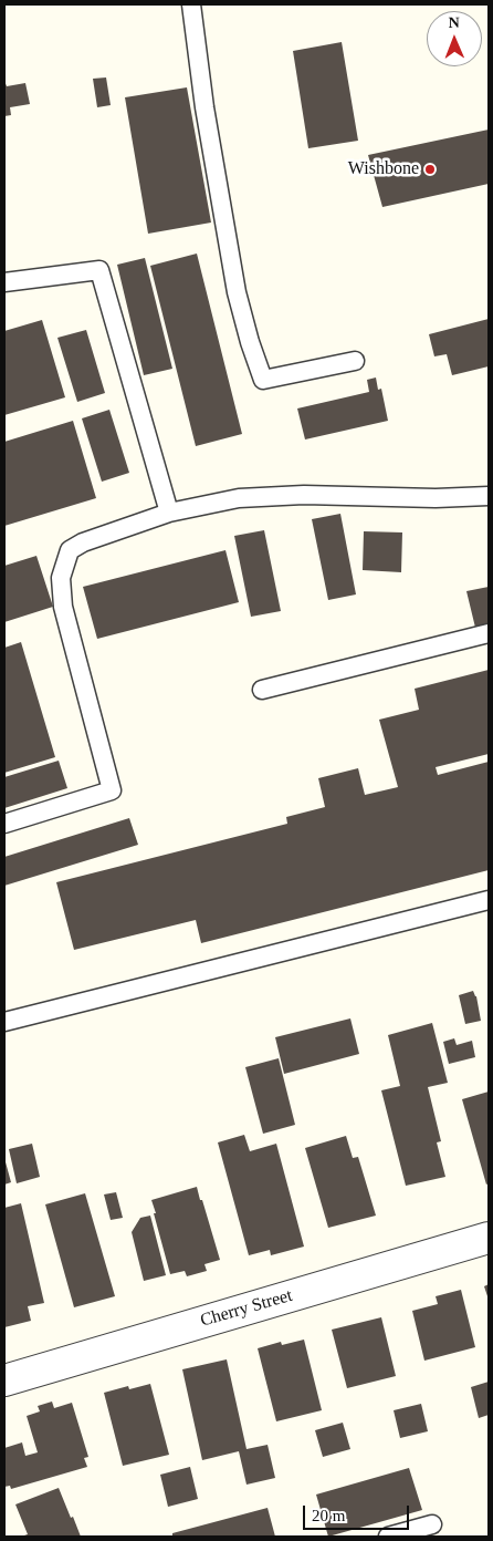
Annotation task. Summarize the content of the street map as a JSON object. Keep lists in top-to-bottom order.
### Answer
{
  "streets": {
    "street": ["Cherry Street"]
  },
  "places": ["Wishbone"],
  "scale_bar": "20 m",
  "north": "top"
}
